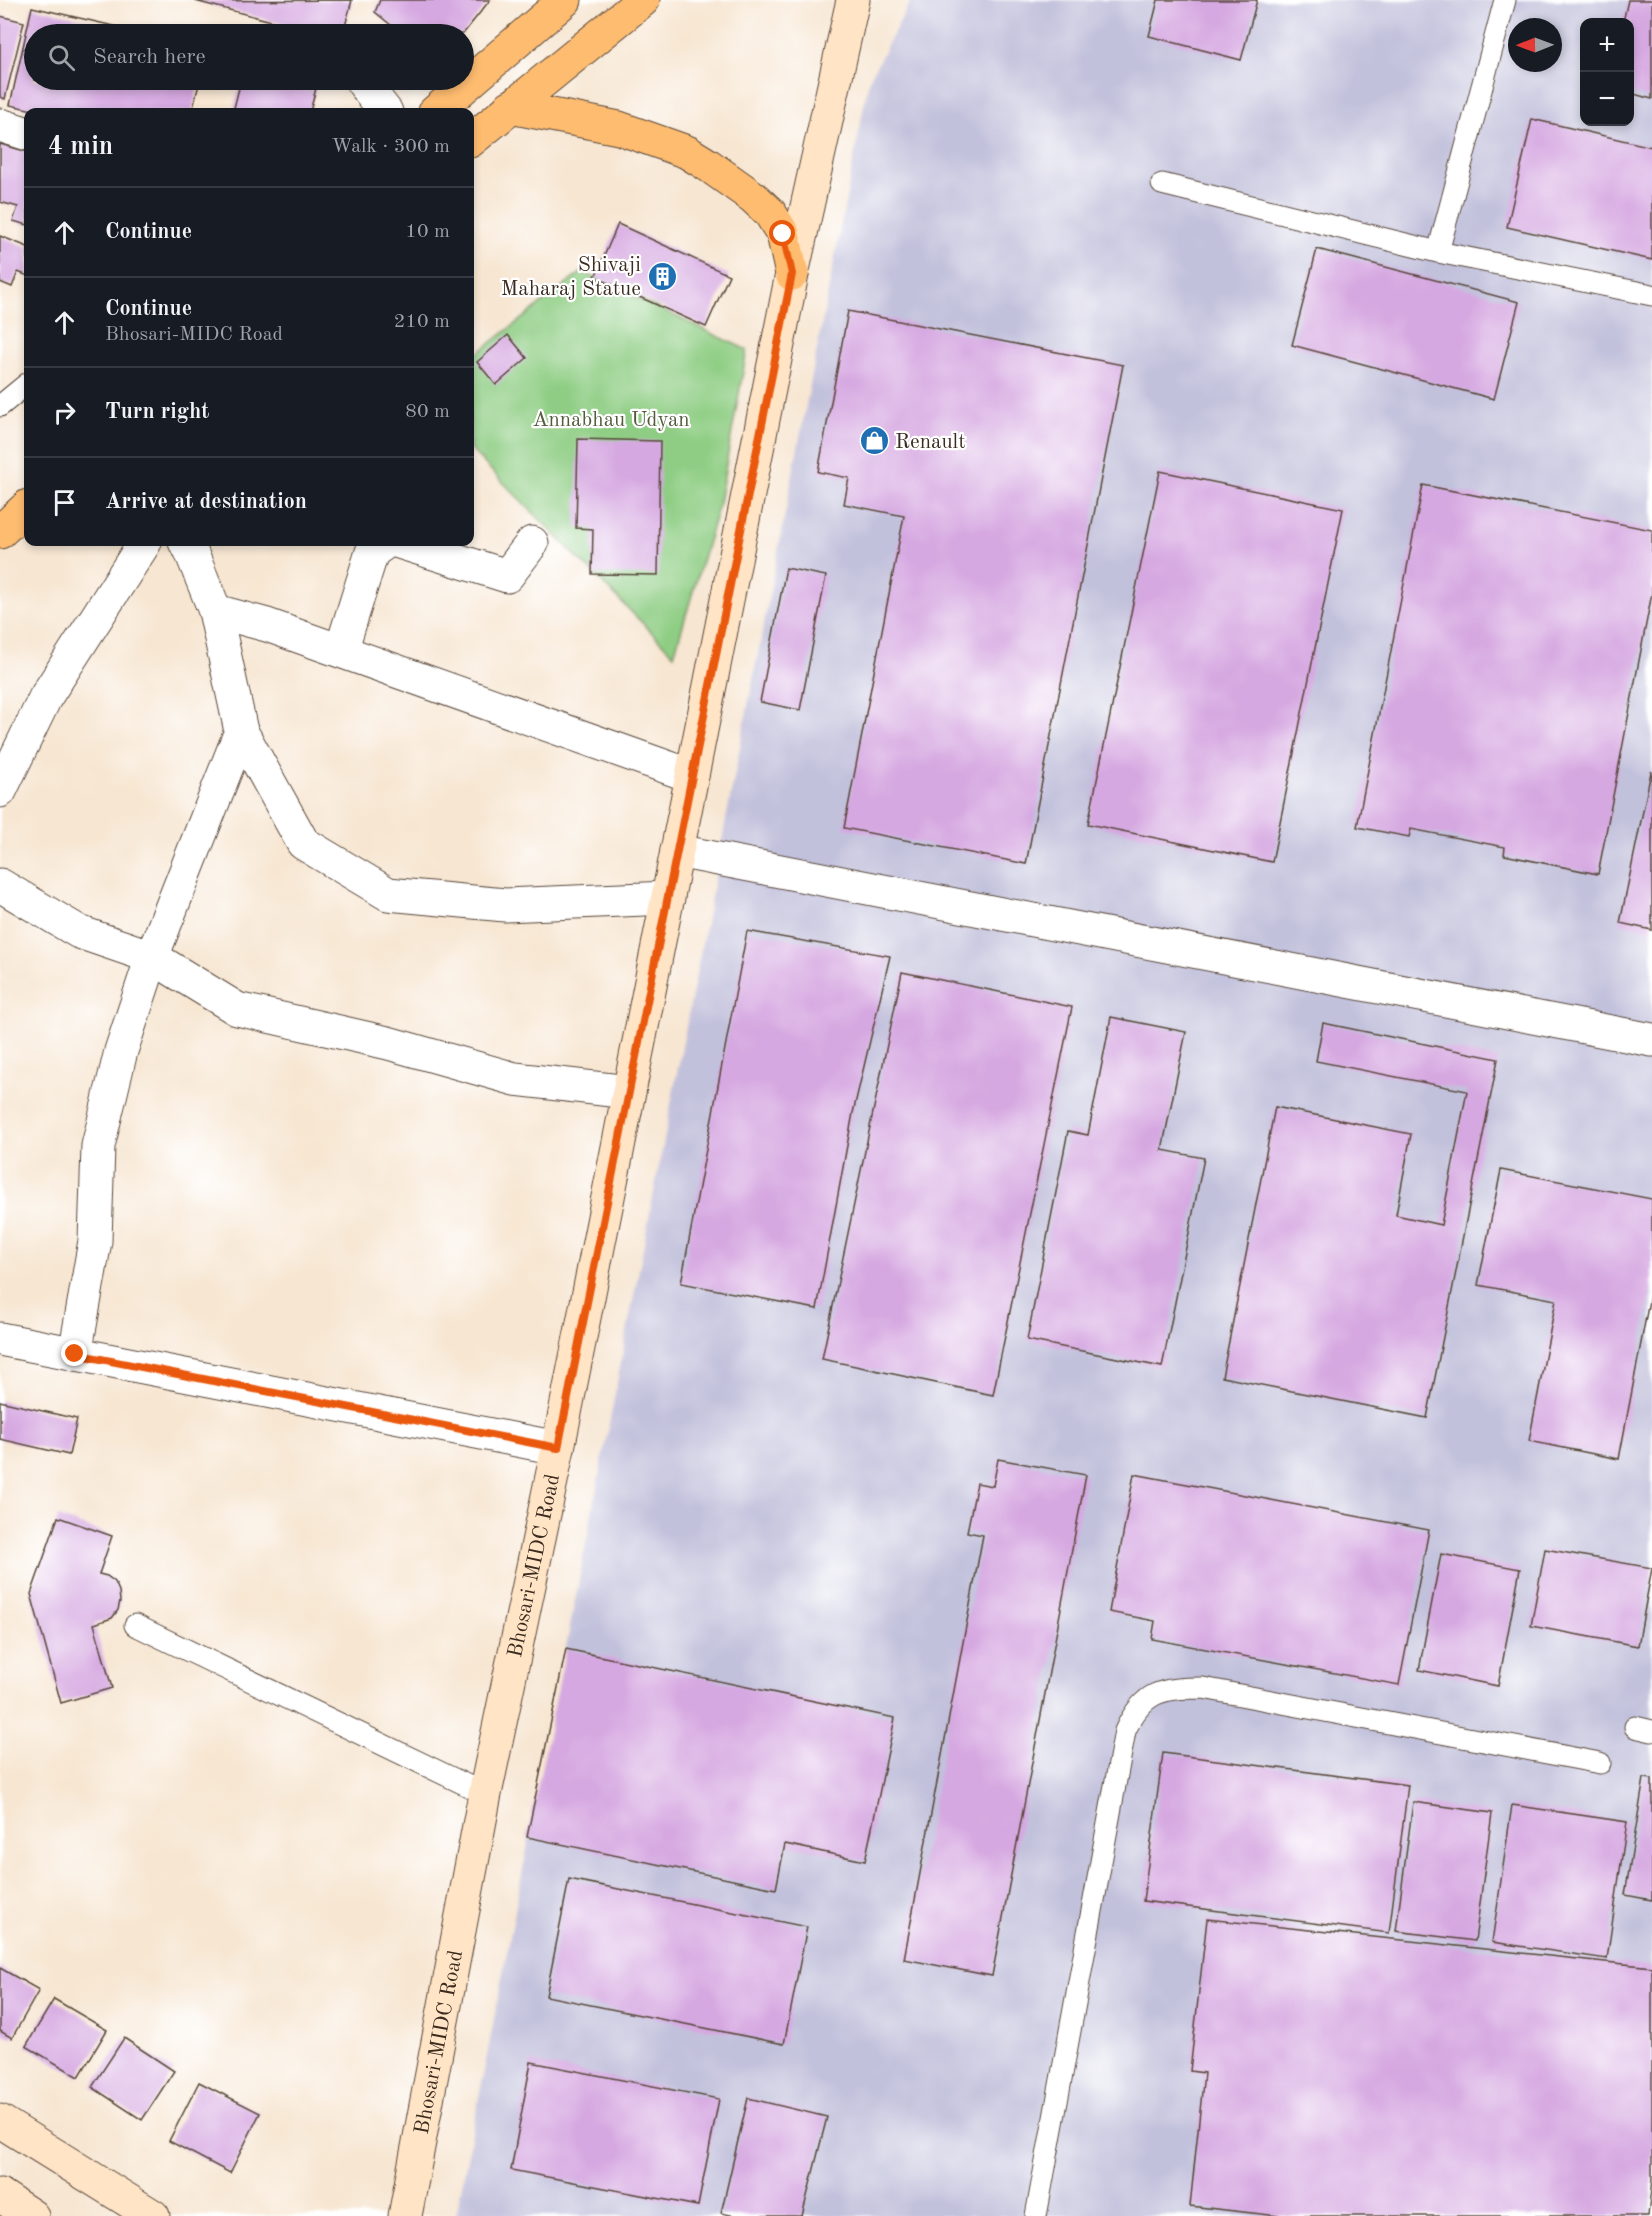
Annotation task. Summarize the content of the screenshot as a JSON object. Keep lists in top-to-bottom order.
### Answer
{
  "streets": {
    "street": ["Bhosari-MIDC Road"]
  },
  "parks": ["Annabhau Udyan"],
  "places": {
    "building": ["Shivaji Maharaj Statue"],
    "shop": ["Renault"]
  },
  "north": "left",
  "page": {
    "map_buttons": ["+", "−"],
    "search": "Search here",
    "heading": ["4 min", "Walk · 300 m"],
    "list": [
      ["Continue", "10 m"],
      ["Continue", "Bhosari-MIDC Road", "210 m"],
      ["Turn right", "80 m"],
      "Arrive at destination"
    ]
  }
}
